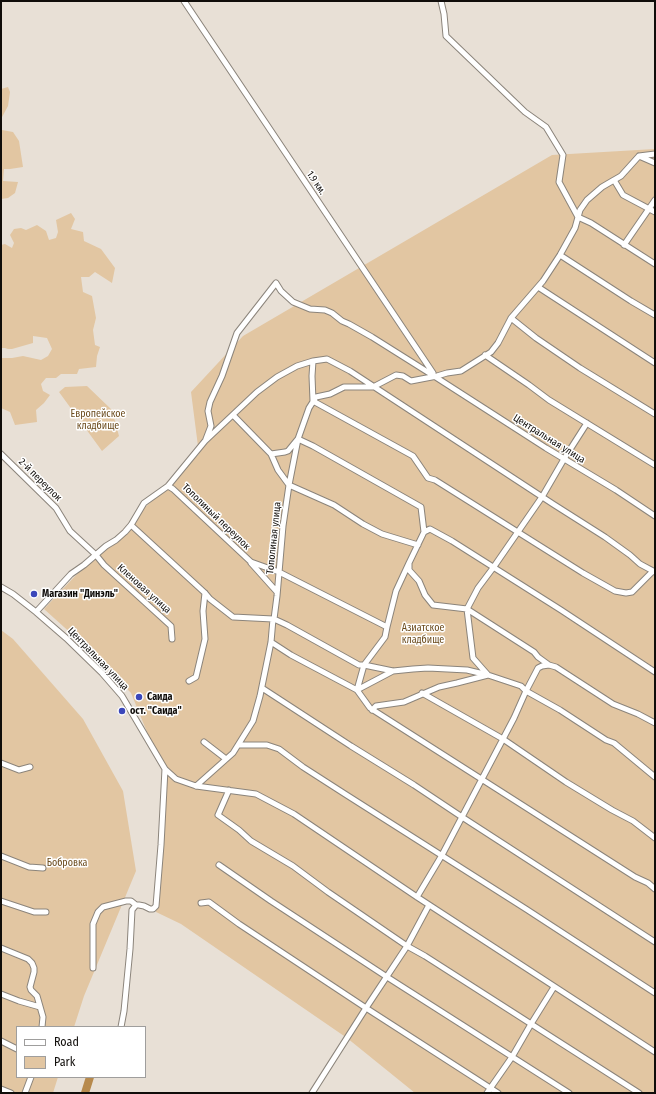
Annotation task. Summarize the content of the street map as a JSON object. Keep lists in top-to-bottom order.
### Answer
{
  "streets": {
    "street": [
      "1.9 км.",
      "Центральная улица",
      "2-й переулок",
      "Тополиный переулок",
      "Тополиная улица",
      "Кленовая улица"
    ]
  },
  "crossings": [
    ["1.9 км.", "Центральная улица"],
    ["Центральная улица", "Тополиный переулок"],
    ["2-й переулок", "Кленовая улица"],
    ["Тополиный переулок", "Тополиная улица"]
  ],
  "parks": ["Европейское кладбище", "Азиатское кладбище", "Бобровка"],
  "places": ["Магазин \"Динэль\"", "Саида", "ост. \"Саида\""],
  "legend": ["Road", "Park"]
}
